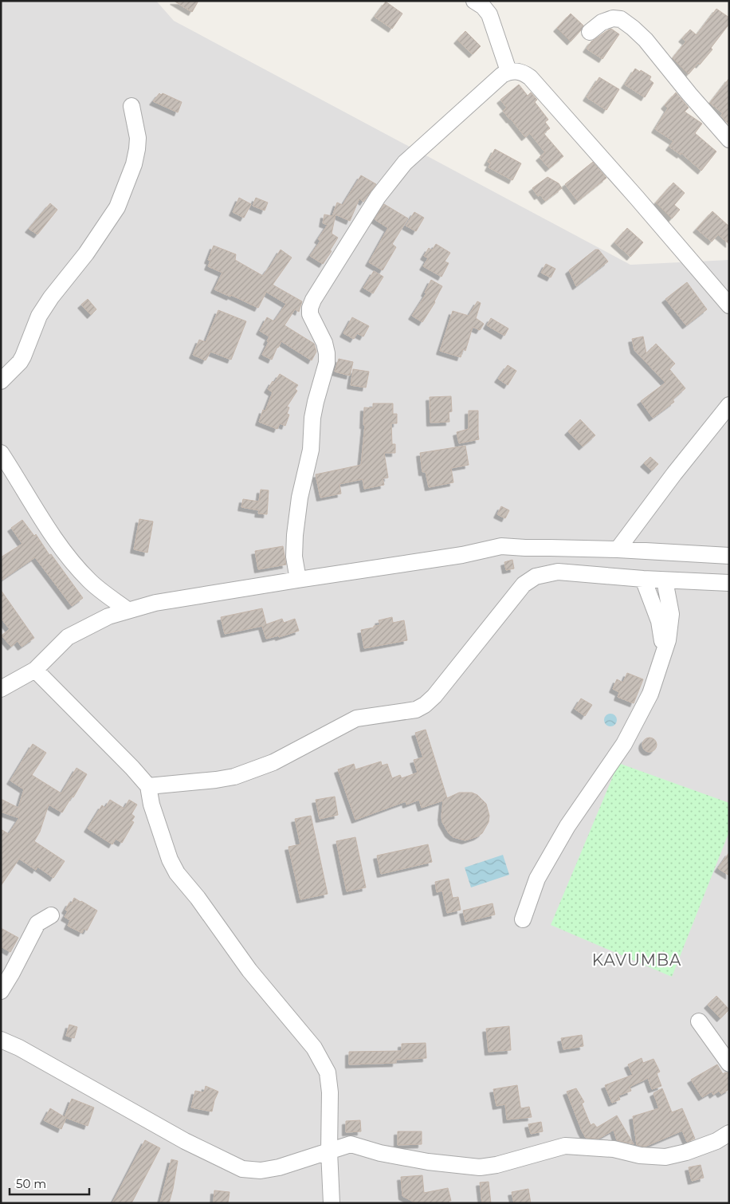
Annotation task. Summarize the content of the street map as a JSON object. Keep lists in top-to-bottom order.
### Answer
{
  "districts": ["KAVUMBA"],
  "scale_bar": "50 m"
}
